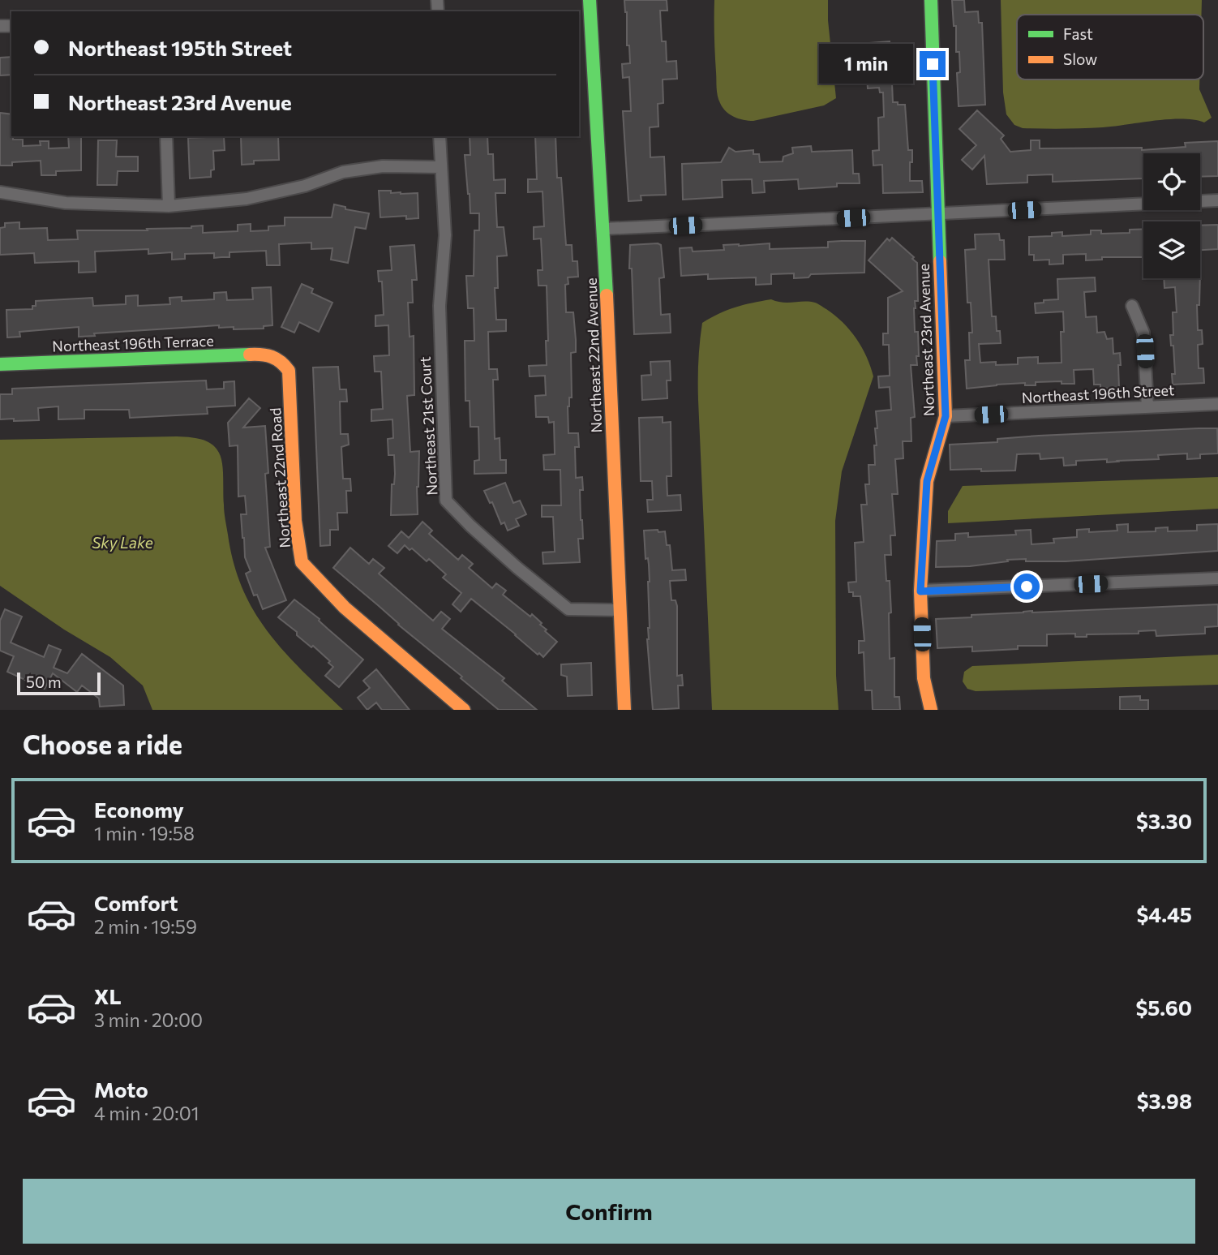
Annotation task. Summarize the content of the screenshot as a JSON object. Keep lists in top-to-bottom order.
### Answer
{
  "streets": {
    "street": [
      "Northeast 23rd Avenue",
      "Northeast 196th Terrace",
      "Northeast 22nd Avenue",
      "Northeast 196th Street",
      "Northeast 21st Court",
      "Northeast 22nd Road"
    ]
  },
  "crossings": [
    ["Northeast 23rd Avenue", "Northeast 196th Street"],
    ["Northeast 196th Terrace", "Northeast 22nd Road"],
    ["Northeast 22nd Avenue", "Northeast 21st Court"]
  ],
  "water": ["Sky Lake"],
  "legend": ["Fast", "Slow"],
  "scale_bar": "50 m",
  "page": {
    "banner": ["Northeast 195th Street", "Northeast 23rd Avenue"],
    "bubble": "1 min",
    "scale": "50 m",
    "heading": "Choose a ride",
    "list": [
      {
        "name": "Economy",
        "note": "1 min · 19:58",
        "value": "$3.30"
      },
      {
        "name": "Comfort",
        "note": "2 min · 19:59",
        "value": "$4.45"
      },
      {
        "name": "XL",
        "note": "3 min · 20:00",
        "value": "$5.60"
      },
      {
        "name": "Moto",
        "note": "4 min · 20:01",
        "value": "$3.98"
      }
    ],
    "buttons": "Confirm"
  }
}
